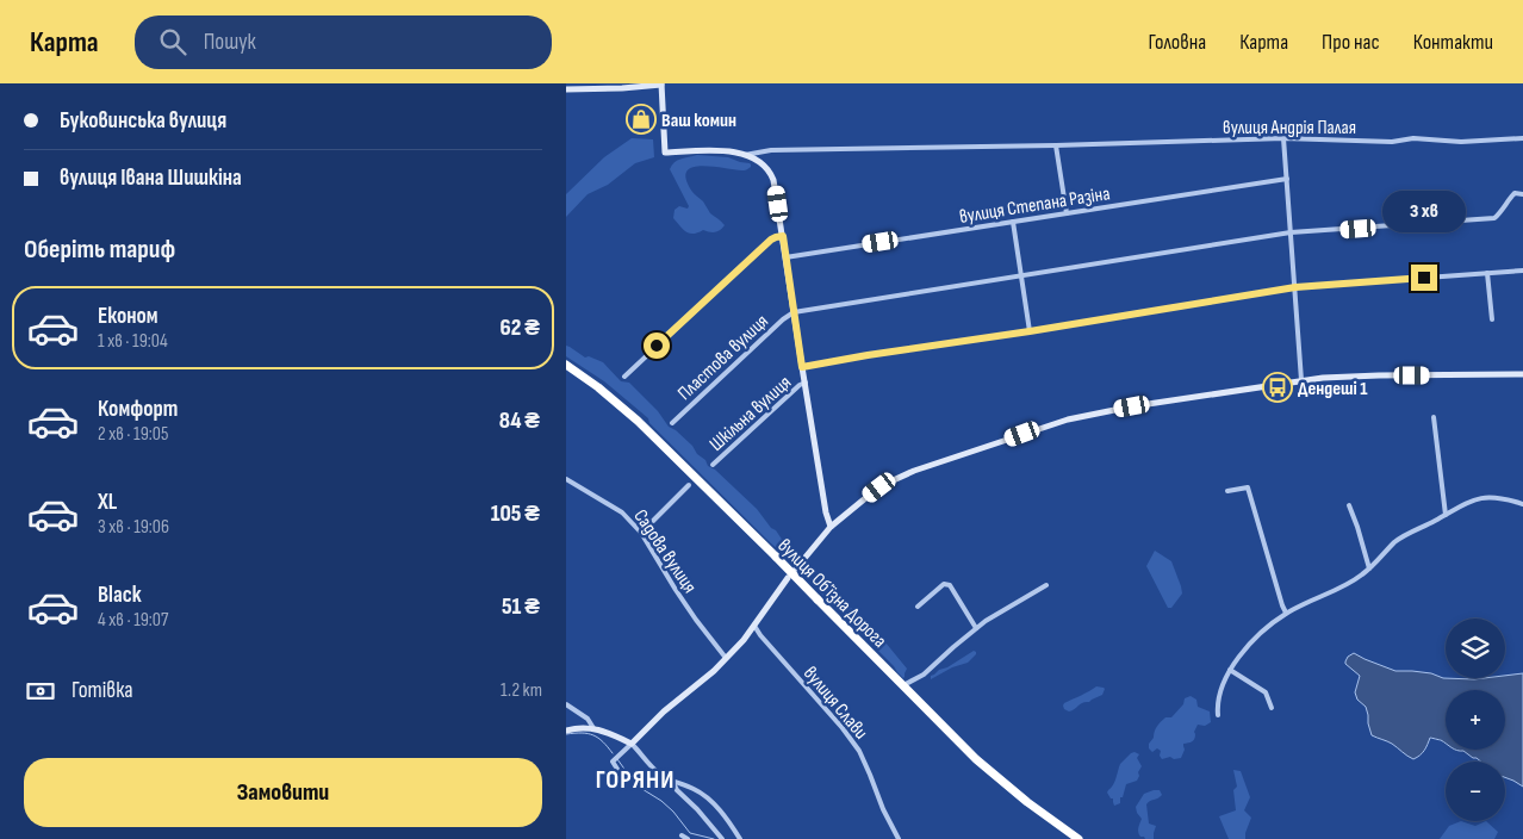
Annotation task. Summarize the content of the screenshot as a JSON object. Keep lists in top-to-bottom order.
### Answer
{
  "streets": {
    "highway": ["вулиця Обʼїзна Дорога"],
    "street": [
      "вулиця Андрія Палая",
      "вулиця Степана Разіна",
      "Пластова вулиця",
      "Шкільна вулиця",
      "Садова вулиця",
      "вулиця Слави"
    ]
  },
  "districts": ["ГОРЯНИ"],
  "places": {
    "shop": ["Ваш комин"],
    "bus stop": ["Дендеші 1"]
  },
  "page": {
    "header": "Карта",
    "search": "Пошук",
    "nav": [
      "Головна",
      "Карта",
      "Про нас",
      "Контакти"
    ],
    "banner": ["Буковинська вулиця", "вулиця Івана Шишкіна"],
    "bubble": "3 хв",
    "heading": "Оберіть тариф",
    "list": [
      {
        "name": "Економ",
        "note": "1 хв · 19:04",
        "value": "62 ₴"
      },
      {
        "name": "Комфорт",
        "note": "2 хв · 19:05",
        "value": "84 ₴"
      },
      {
        "name": "XL",
        "note": "3 хв · 19:06",
        "value": "105 ₴"
      },
      {
        "name": "Black",
        "note": "4 хв · 19:07",
        "value": "51 ₴"
      }
    ],
    "map_buttons": ["+", "−"],
    "pay": ["Готівка", "1.2 km"],
    "buttons": "Замовити"
  }
}
